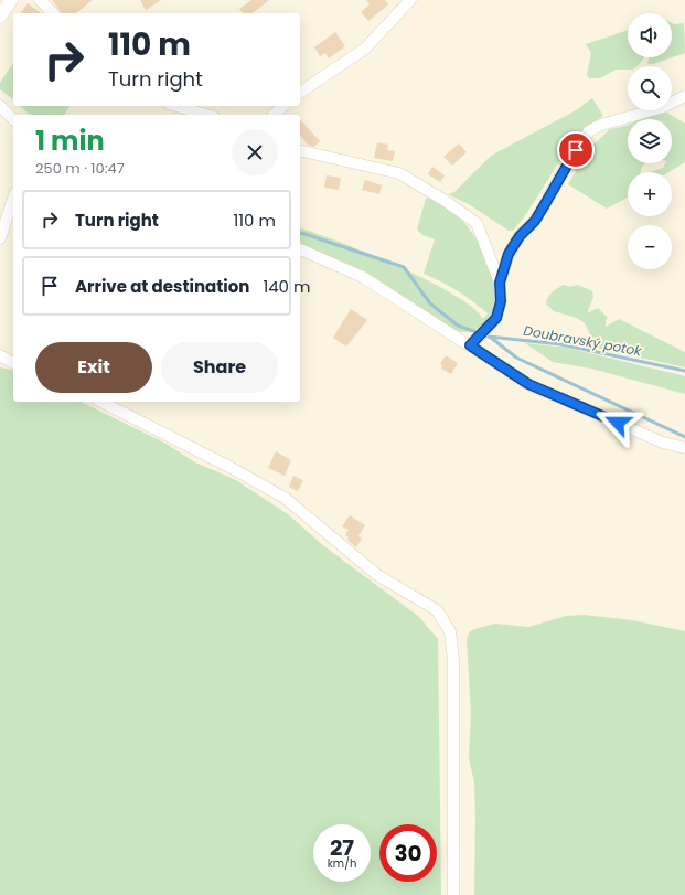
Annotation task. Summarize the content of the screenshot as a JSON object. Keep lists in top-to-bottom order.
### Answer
{
  "water": ["Doubravský potok"],
  "page": {
    "map_buttons": ["+", "−"],
    "turn": ["110 m", "Turn right"],
    "heading": ["1 min", "250 m · 10:47"],
    "list": [
      {
        "name": "Turn right",
        "value": "110 m"
      },
      {
        "name": "Arrive at destination",
        "value": "140 m"
      }
    ],
    "buttons": ["Exit", "Share"],
    "speed": "27 km/h",
    "limit": "30"
  }
}
